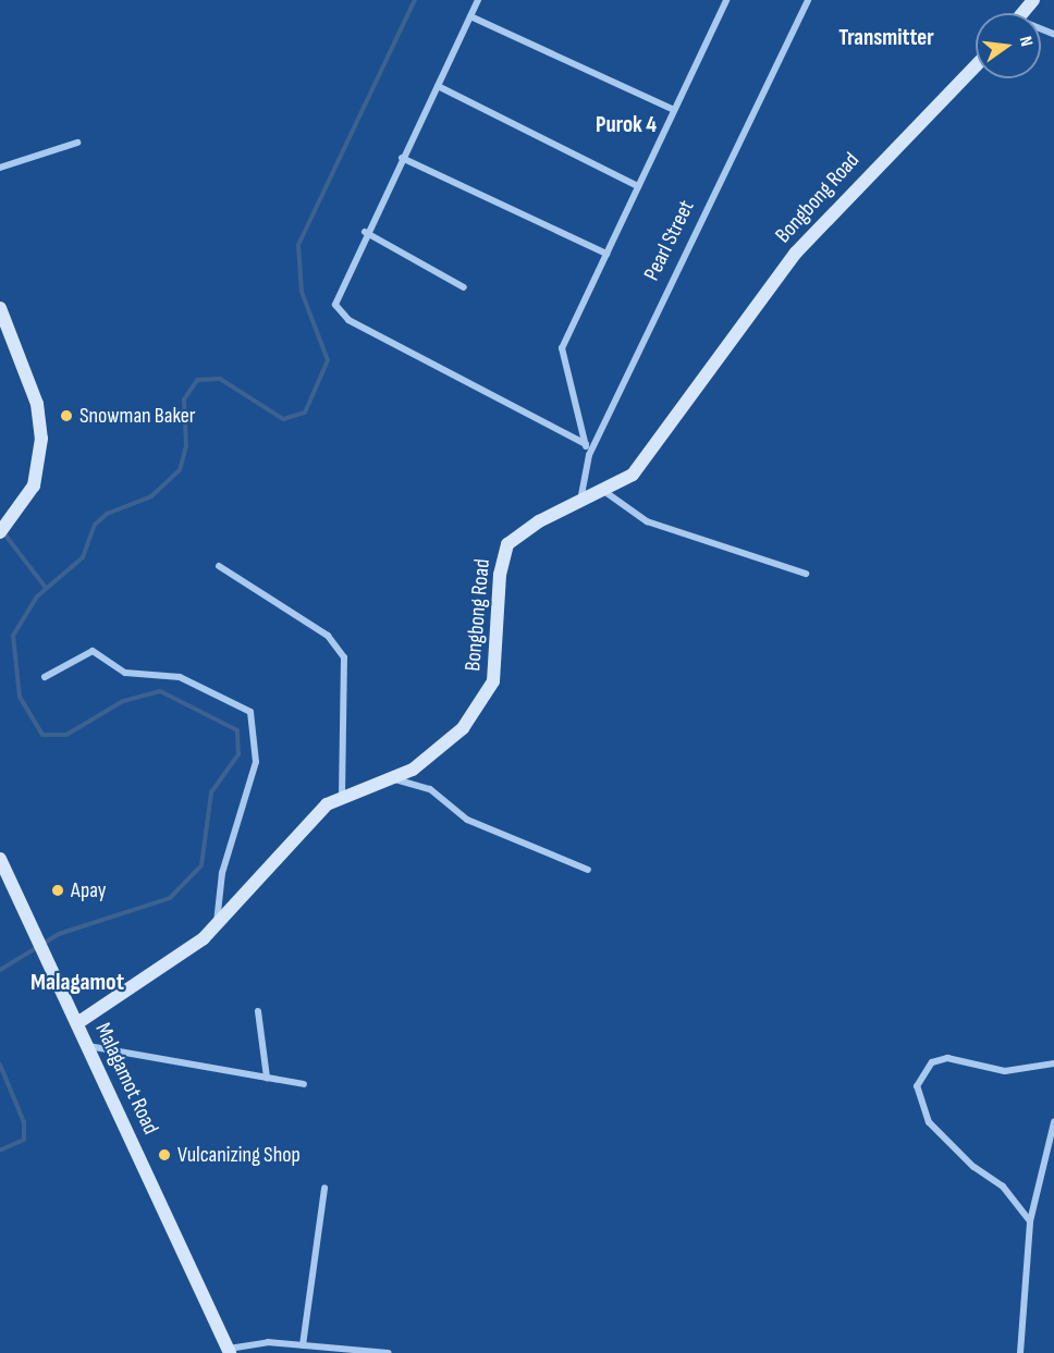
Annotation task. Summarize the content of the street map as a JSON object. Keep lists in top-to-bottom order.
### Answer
{
  "streets": {
    "street": ["Bongbong Road", "Pearl Street", "Malagamot Road"]
  },
  "crossings": [
    ["Bongbong Road", "Pearl Street"],
    ["Bongbong Road", "Malagamot Road"]
  ],
  "districts": ["Transmitter", "Purok 4", "Malagamot"],
  "places": ["Snowman Baker", "Apay", "Vulcanizing Shop"],
  "north": "right"
}
